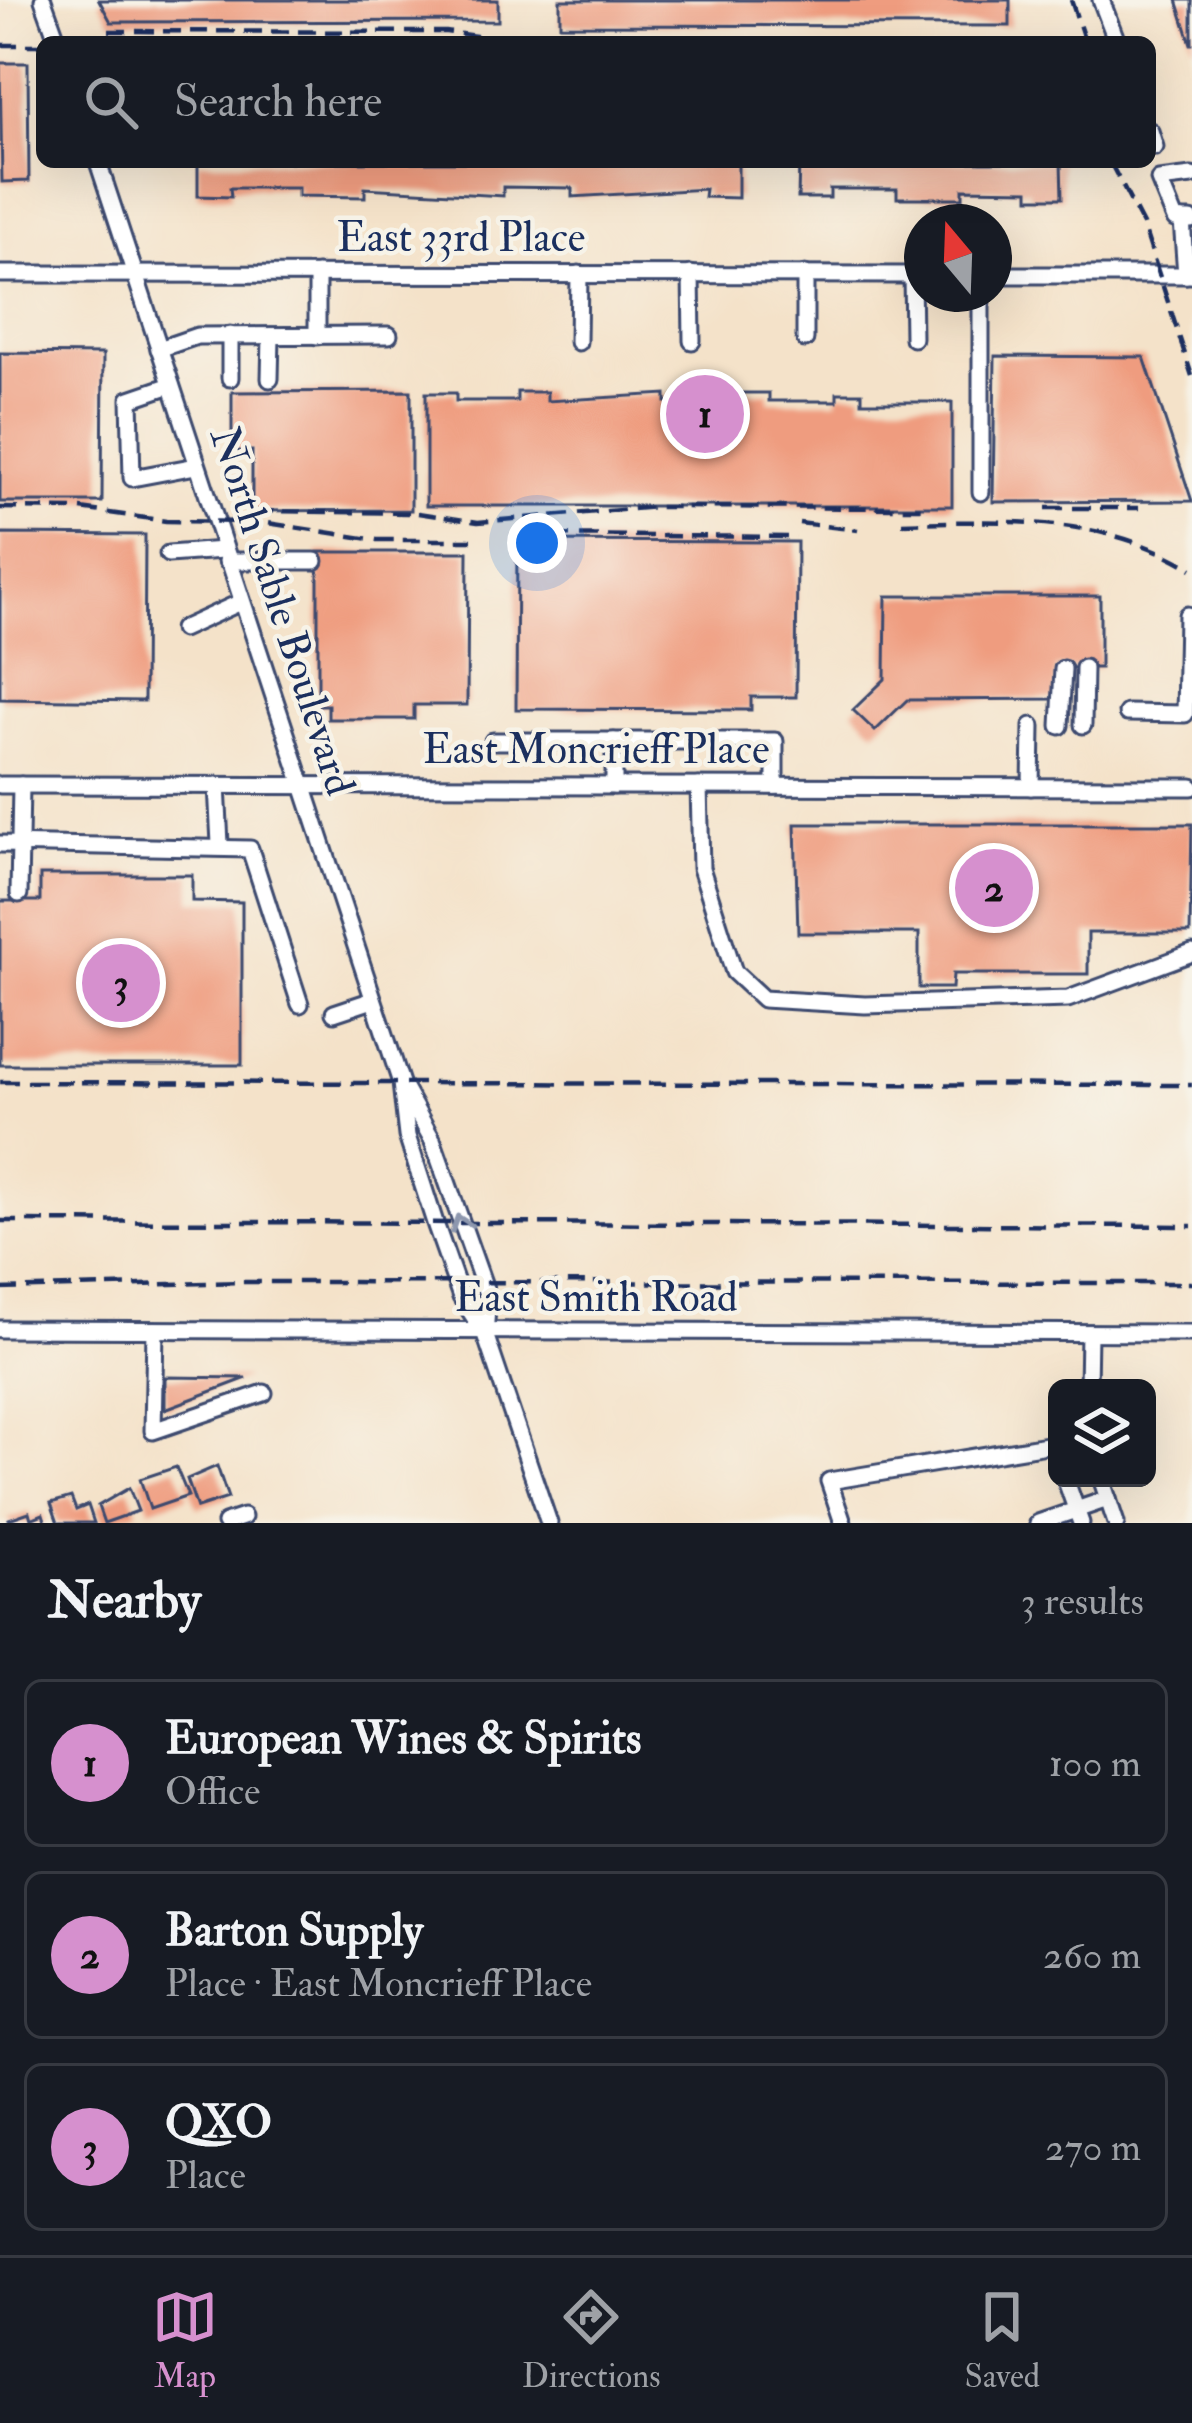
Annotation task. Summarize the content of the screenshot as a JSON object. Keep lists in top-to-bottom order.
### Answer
{
  "streets": {
    "street": [
      "East 33rd Place",
      "North Sable Boulevard",
      "East Moncrieff Place",
      "East Smith Road"
    ]
  },
  "crossings": [
    ["East 33rd Place", "North Sable Boulevard"],
    ["North Sable Boulevard", "East Moncrieff Place"],
    ["North Sable Boulevard", "East Smith Road"]
  ],
  "north": "top",
  "page": {
    "search": "Search here",
    "pins": ["1", "2", "3"],
    "heading": ["Nearby", "3 results"],
    "list": [
      {
        "mark": "1",
        "name": "European Wines & Spirits",
        "note": "Office",
        "value": "100 m"
      },
      {
        "mark": "2",
        "name": "Barton Supply",
        "note": "Place · East Moncrieff Place",
        "value": "260 m"
      },
      {
        "mark": "3",
        "name": "QXO",
        "note": "Place",
        "value": "270 m"
      }
    ],
    "nav": ["Map", "Directions", "Saved"]
  }
}
